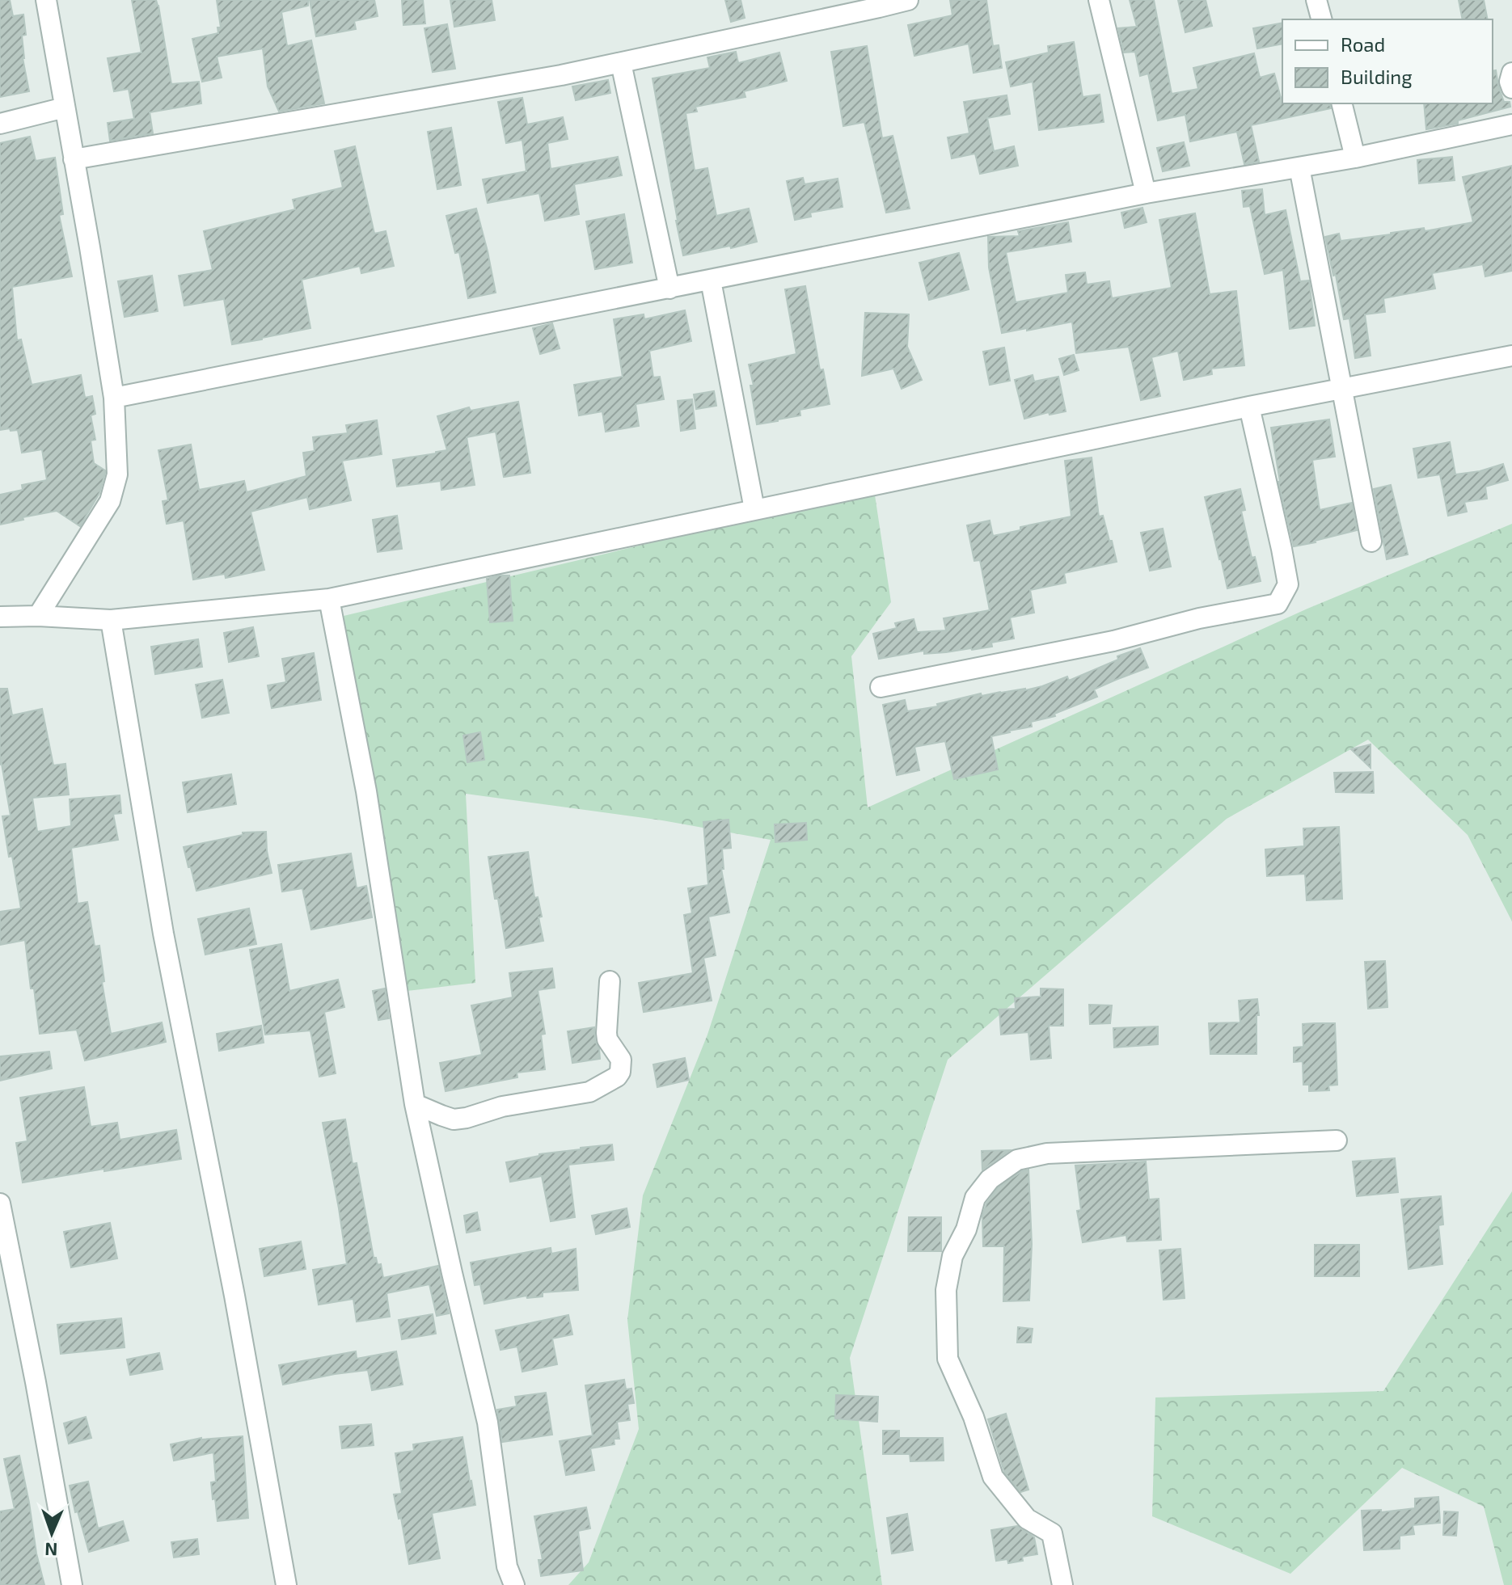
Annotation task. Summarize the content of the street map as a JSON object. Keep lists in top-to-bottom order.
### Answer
{
  "legend": ["Road", "Building"],
  "north": "bottom"
}
